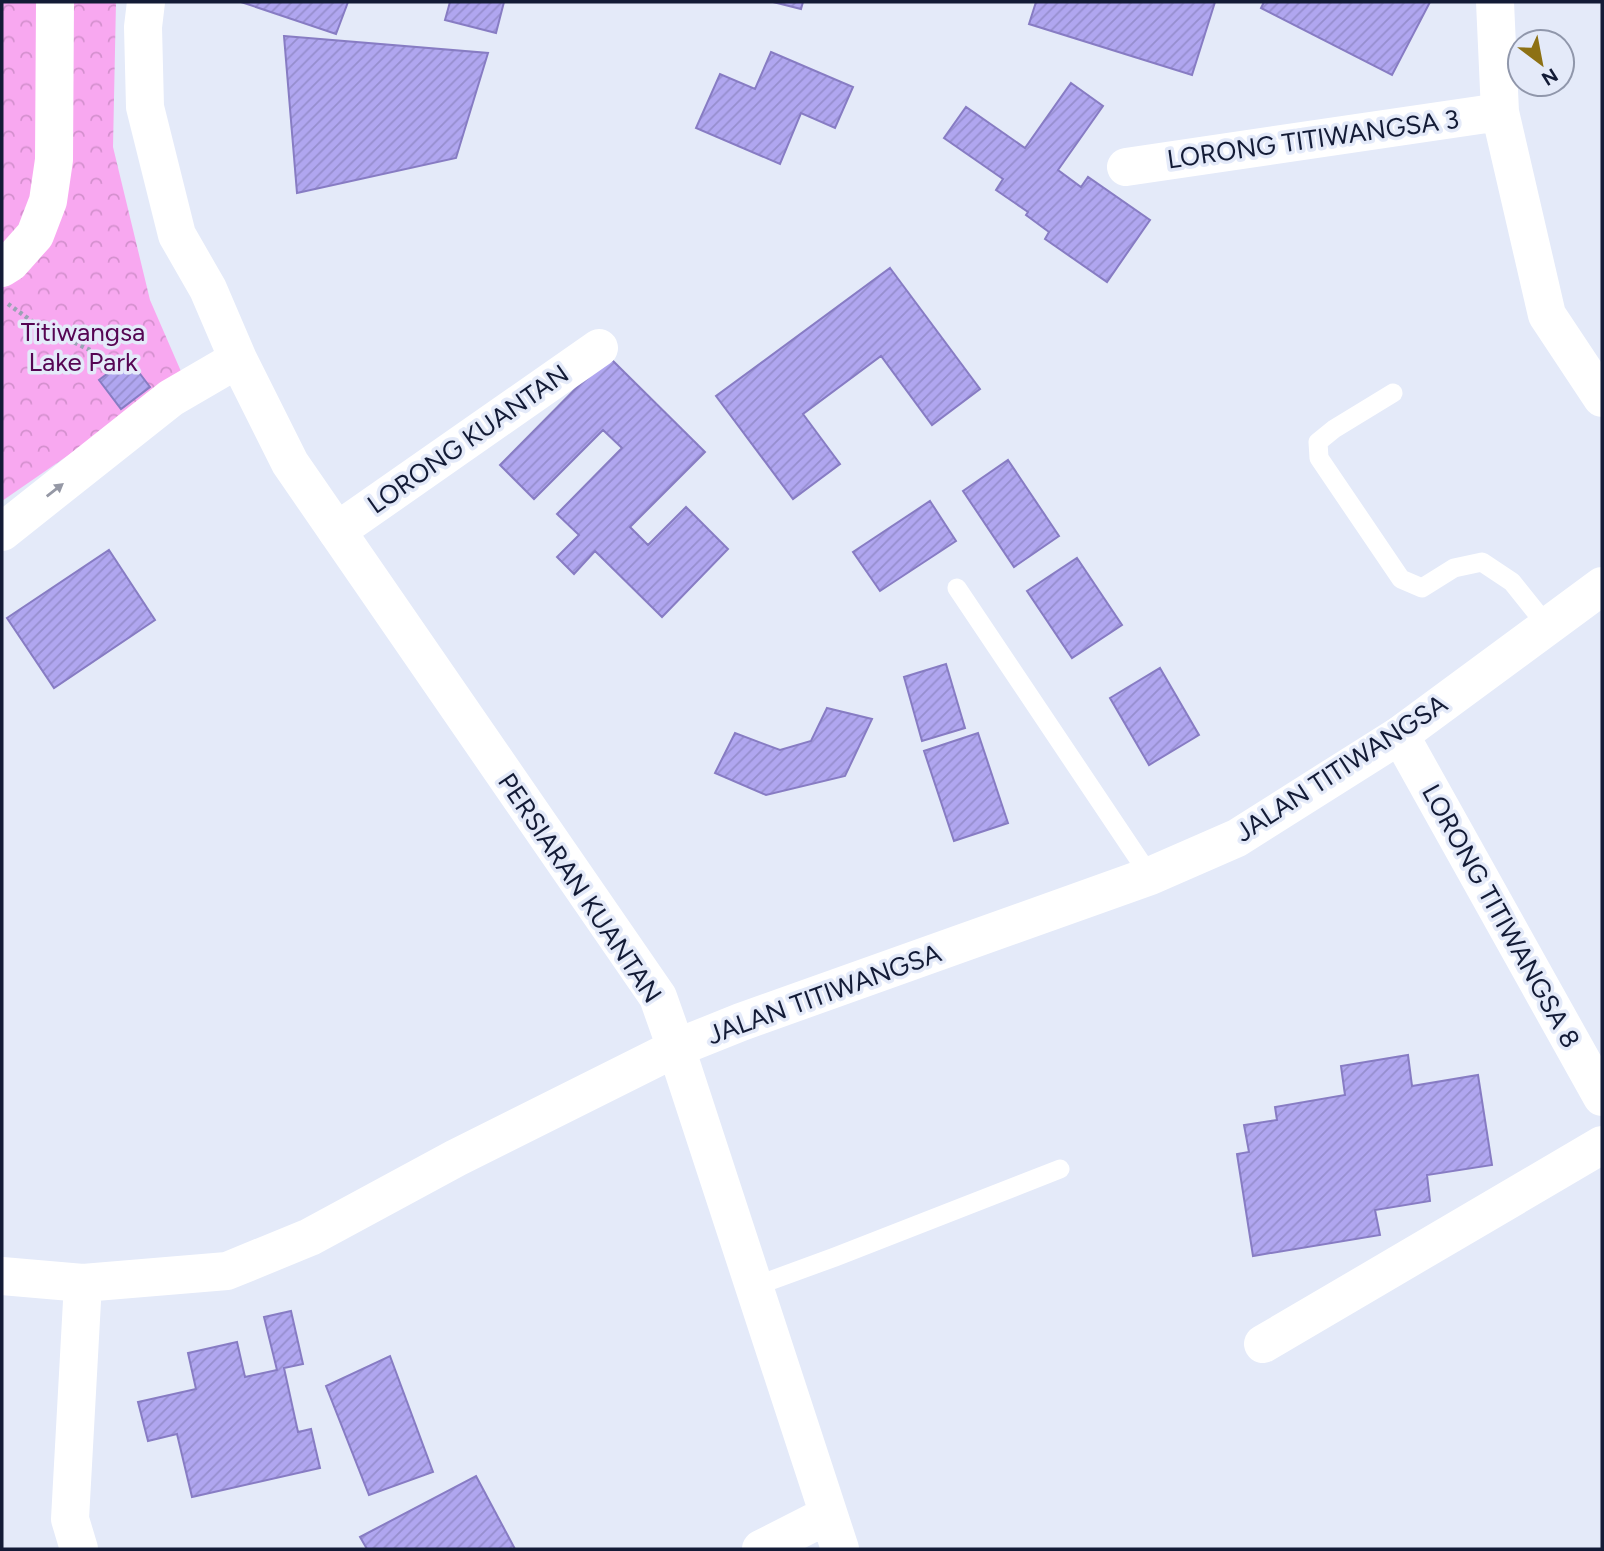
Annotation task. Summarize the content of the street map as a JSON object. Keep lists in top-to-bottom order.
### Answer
{
  "streets": {
    "street": [
      "LORONG TITIWANGSA 3",
      "LORONG KUANTAN",
      "JALAN TITIWANGSA",
      "PERSIARAN KUANTAN",
      "LORONG TITIWANGSA 8"
    ]
  },
  "crossings": [
    ["LORONG KUANTAN", "PERSIARAN KUANTAN"],
    ["JALAN TITIWANGSA", "PERSIARAN KUANTAN"],
    ["JALAN TITIWANGSA", "LORONG TITIWANGSA 8"]
  ],
  "parks": ["Titiwangsa Lake Park"],
  "north": "bottom right"
}
